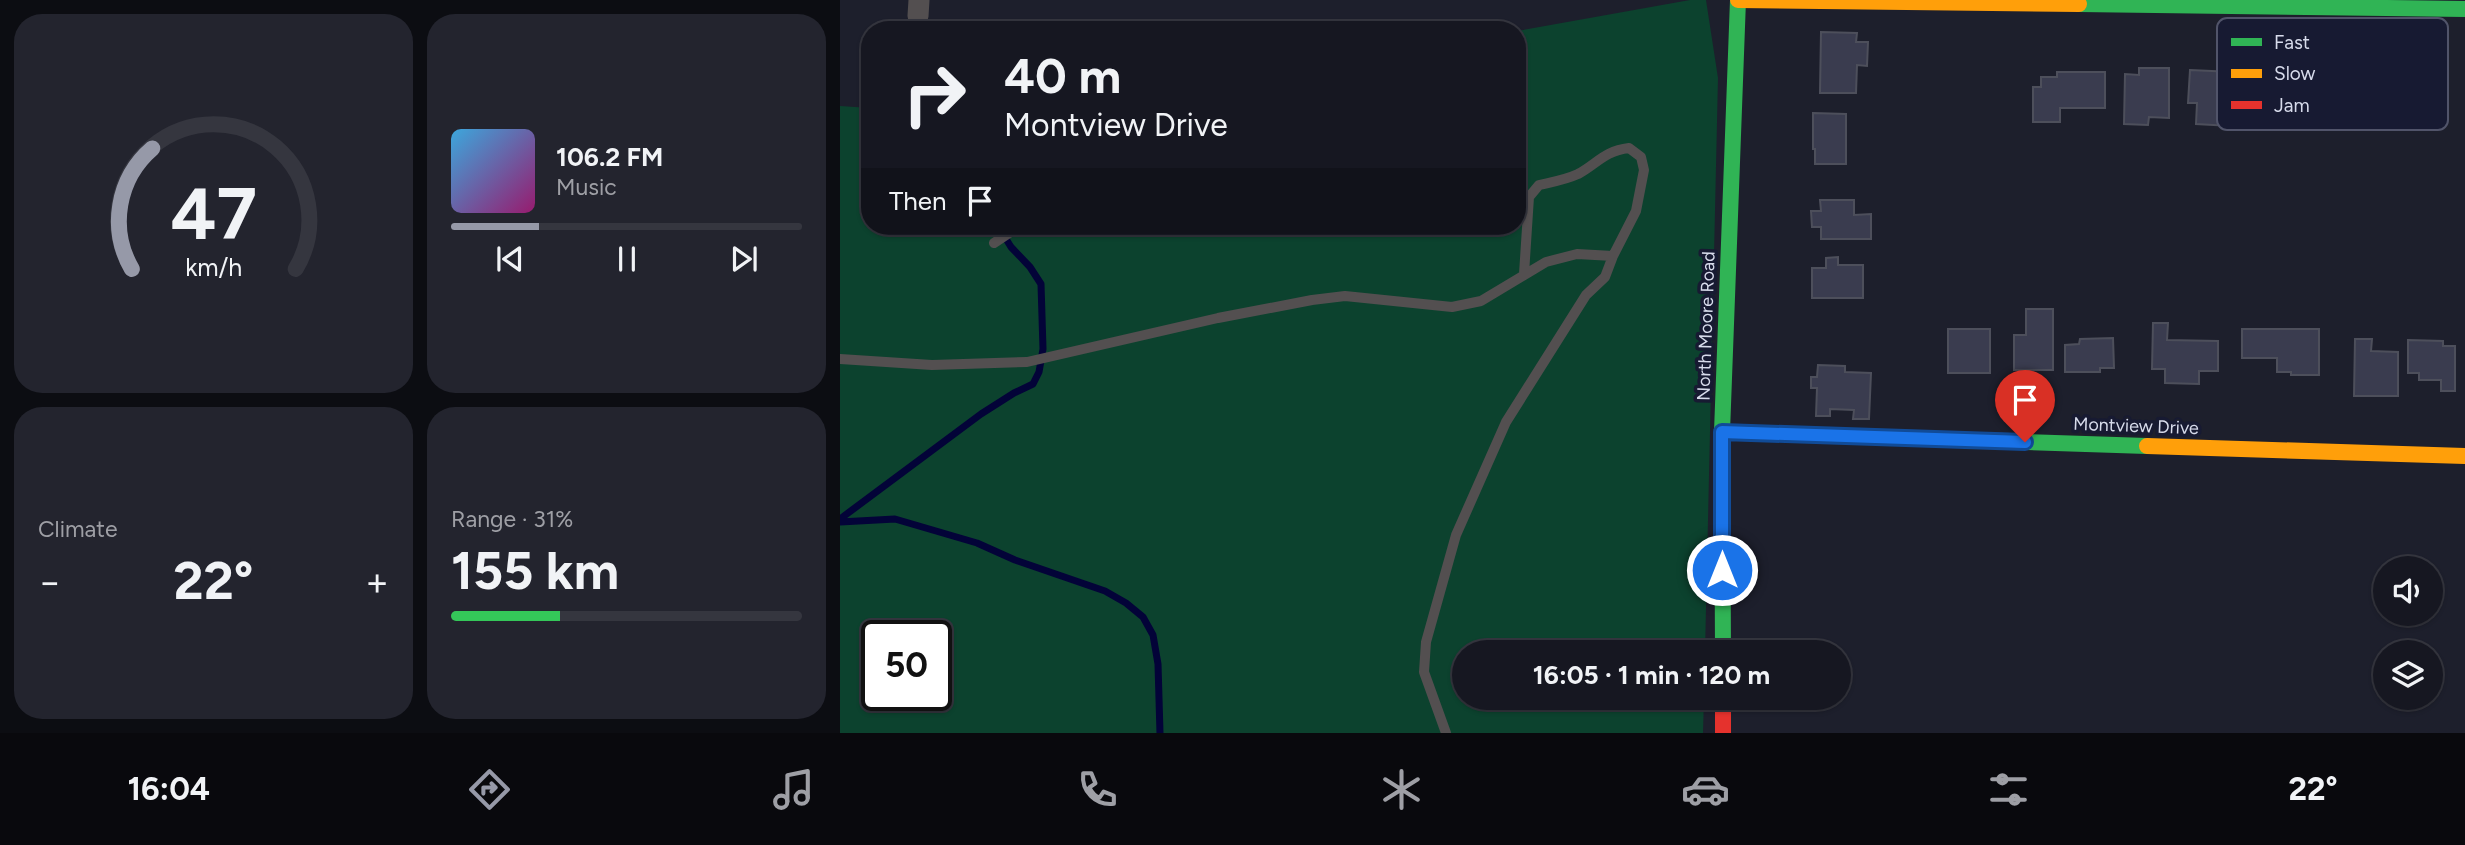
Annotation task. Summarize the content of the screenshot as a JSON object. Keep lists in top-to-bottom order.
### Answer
{
  "streets": {
    "street": ["North Moore Road", "Montview Drive"]
  },
  "crossings": [
    ["North Moore Road", "Montview Drive"]
  ],
  "legend": ["Fast", "Slow", "Jam"],
  "page": {
    "turn": ["40 m", "Montview Drive"],
    "song": ["106.2 FM", "Music"],
    "then": "Then",
    "tile": [
      "Climate",
      ["Range · 31%", "155 km"]
    ],
    "heat": ["−", "22°", "+"],
    "limit": "50",
    "trip": "16:05 · 1 min · 120 m",
    "tabs": ["16:04", "22°"],
    "gauge": ["47", "km/h"]
  }
}
